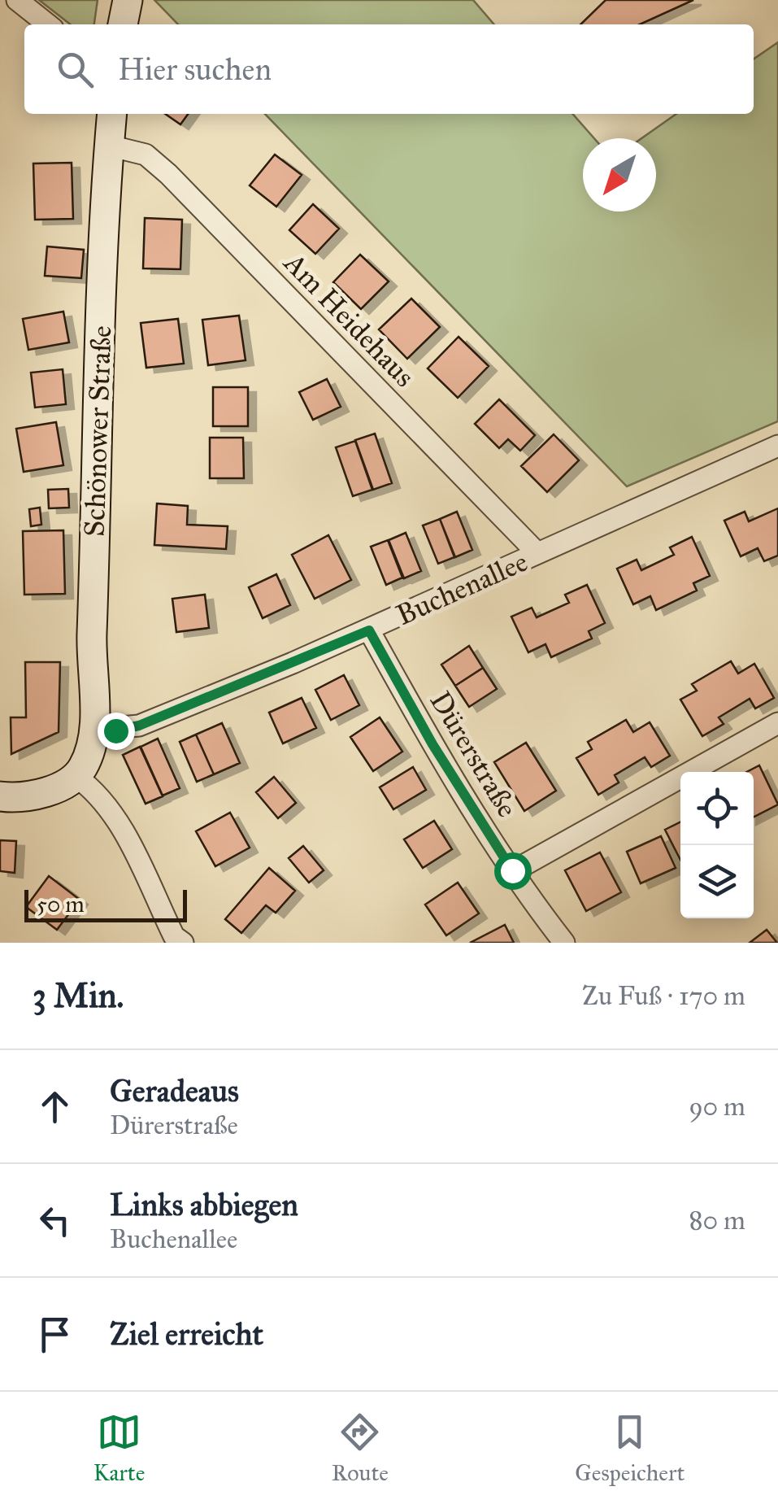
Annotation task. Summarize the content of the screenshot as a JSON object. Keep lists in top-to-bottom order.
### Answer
{
  "streets": {
    "street": [
      "Am Heidehaus",
      "Schönower Straße",
      "Buchenallee",
      "Dürerstraße"
    ]
  },
  "crossings": [
    ["Am Heidehaus", "Schönower Straße"],
    ["Am Heidehaus", "Buchenallee"],
    ["Schönower Straße", "Buchenallee"],
    ["Buchenallee", "Dürerstraße"]
  ],
  "scale_bar": "50 m",
  "north": "bottom left",
  "page": {
    "search": "Hier suchen",
    "scale": "50 m",
    "heading": ["3 Min.", "Zu Fuß · 170 m"],
    "list": [
      ["Geradeaus", "Dürerstraße", "90 m"],
      ["Links abbiegen", "Buchenallee", "80 m"],
      "Ziel erreicht"
    ],
    "nav": ["Karte", "Route", "Gespeichert"]
  }
}
